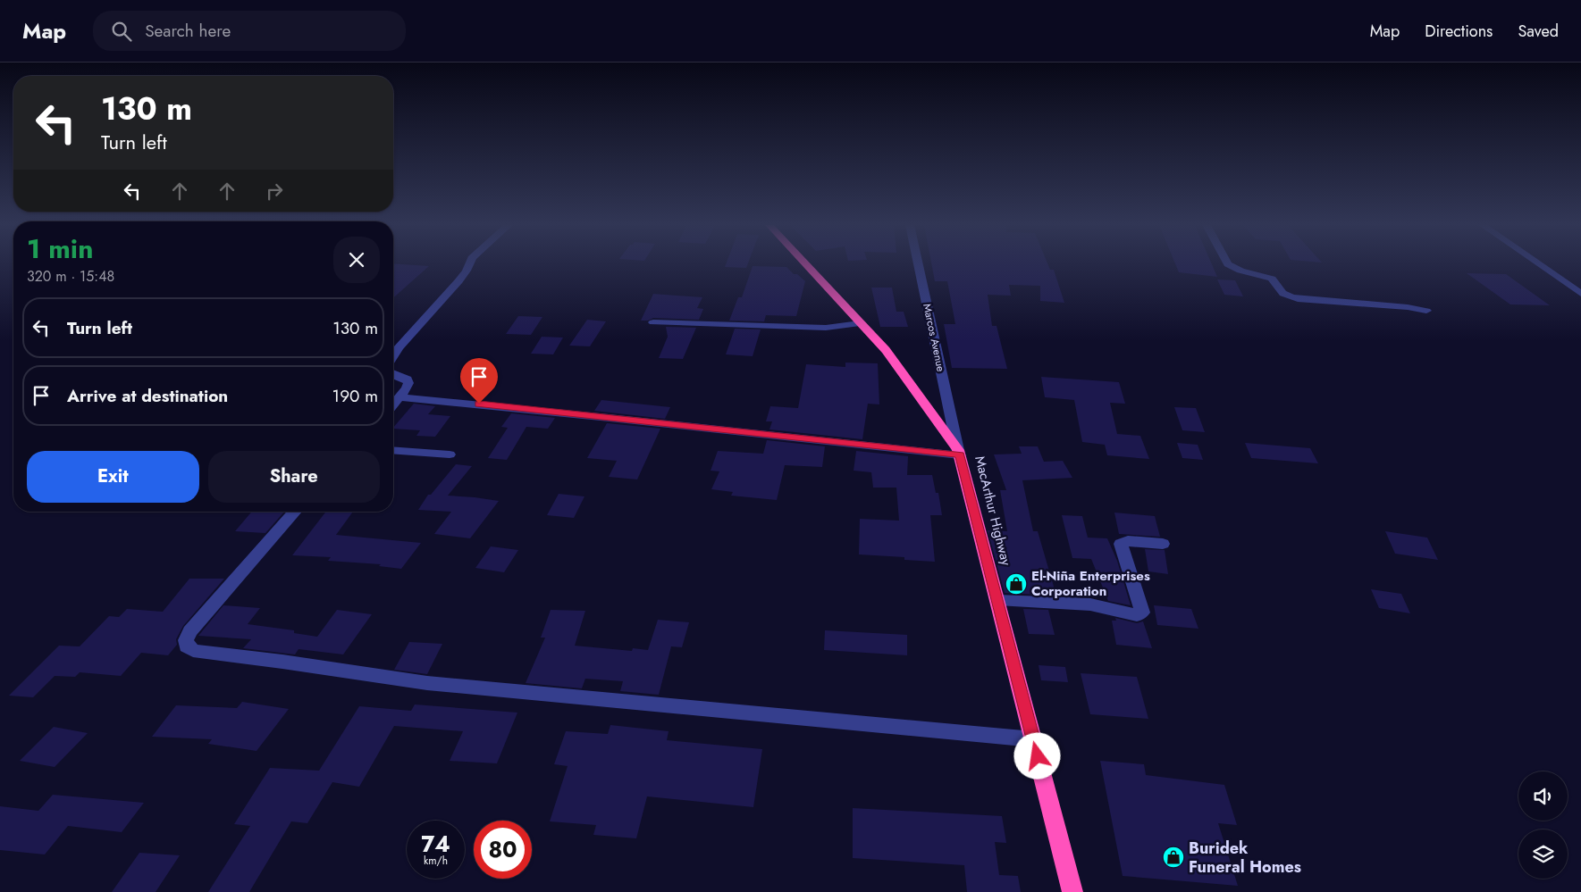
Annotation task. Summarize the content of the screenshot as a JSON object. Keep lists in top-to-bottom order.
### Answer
{
  "streets": {
    "highway": ["MacArthur Highway"],
    "street": ["Marcos Avenue"]
  },
  "crossings": [
    ["Marcos Avenue", "MacArthur Highway"]
  ],
  "places": {
    "shop": ["El-Niña Enterprises Corporation", "Buridek Funeral Homes"]
  },
  "page": {
    "header": "Map",
    "search": "Search here",
    "nav": ["Map", "Directions", "Saved"],
    "turn": ["130 m", "Turn left"],
    "heading": ["1 min", "320 m · 15:48"],
    "list": [
      {
        "name": "Turn left",
        "value": "130 m"
      },
      {
        "name": "Arrive at destination",
        "value": "190 m"
      }
    ],
    "buttons": ["Exit", "Share"],
    "speed": "74 km/h",
    "limit": "80"
  }
}
